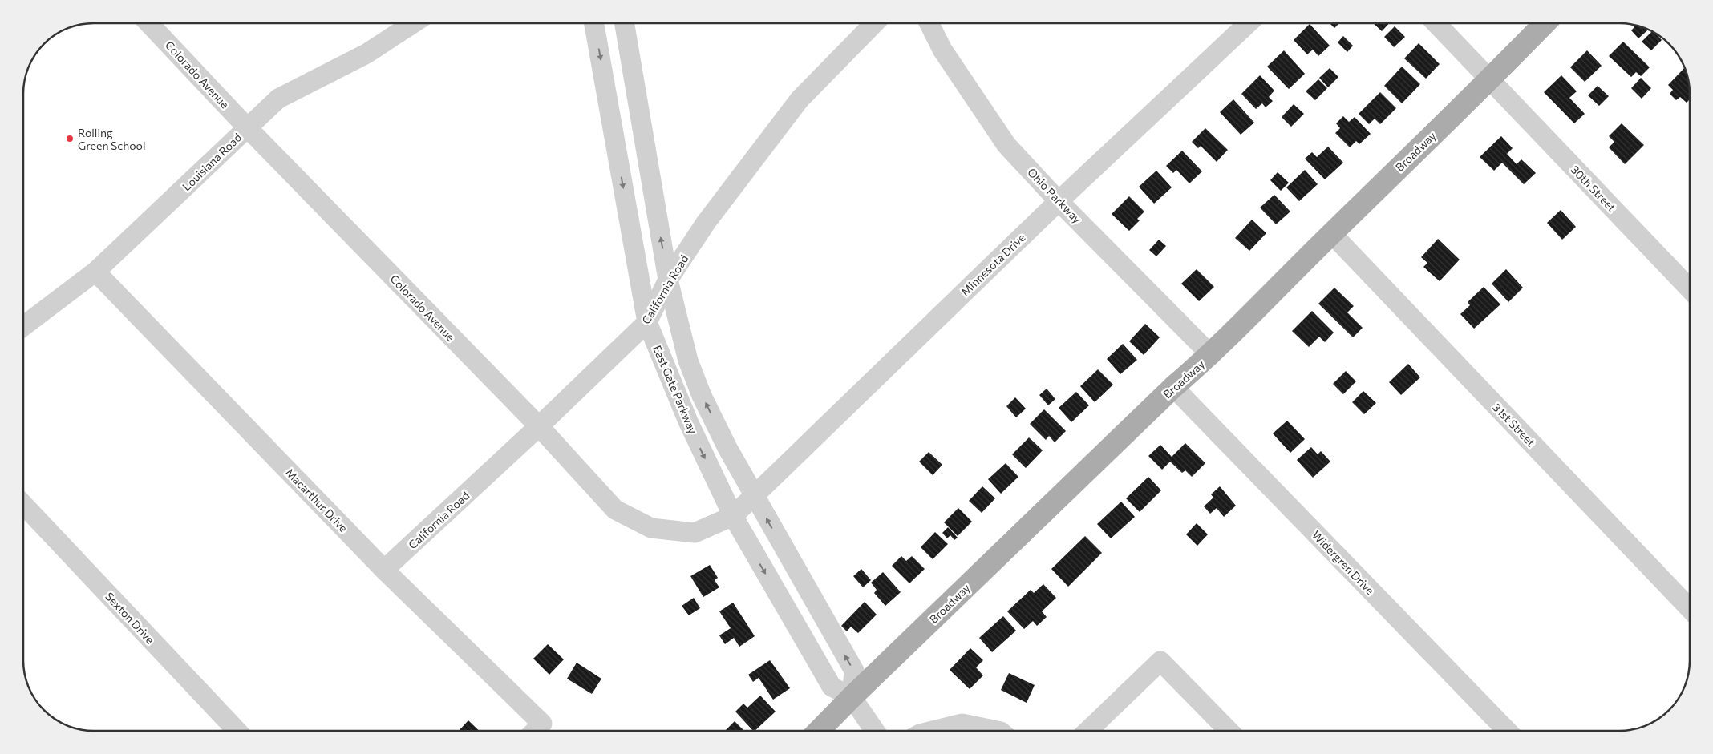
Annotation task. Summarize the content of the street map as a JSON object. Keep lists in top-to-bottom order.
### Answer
{
  "streets": {
    "main road": ["Broadway"],
    "street": [
      "Colorado Avenue",
      "Louisiana Road",
      "30th Street",
      "Ohio Parkway",
      "Minnesota Drive",
      "California Road",
      "East Gate Parkway",
      "31st Street",
      "Macarthur Drive",
      "Widergren Drive",
      "Sexton Drive"
    ]
  },
  "crossings": [
    ["Colorado Avenue", "Louisiana Road"],
    ["Colorado Avenue", "Minnesota Drive"],
    ["Colorado Avenue", "California Road"],
    ["Colorado Avenue", "East Gate Parkway"],
    ["Broadway", "30th Street"],
    ["Broadway", "Ohio Parkway"],
    ["Broadway", "East Gate Parkway"],
    ["Broadway", "31st Street"],
    ["Broadway", "Widergren Drive"],
    ["Louisiana Road", "Macarthur Drive"],
    ["Ohio Parkway", "Minnesota Drive"],
    ["Minnesota Drive", "East Gate Parkway"],
    ["California Road", "East Gate Parkway"],
    ["California Road", "Macarthur Drive"]
  ],
  "places": ["Rolling Green School"]
}
